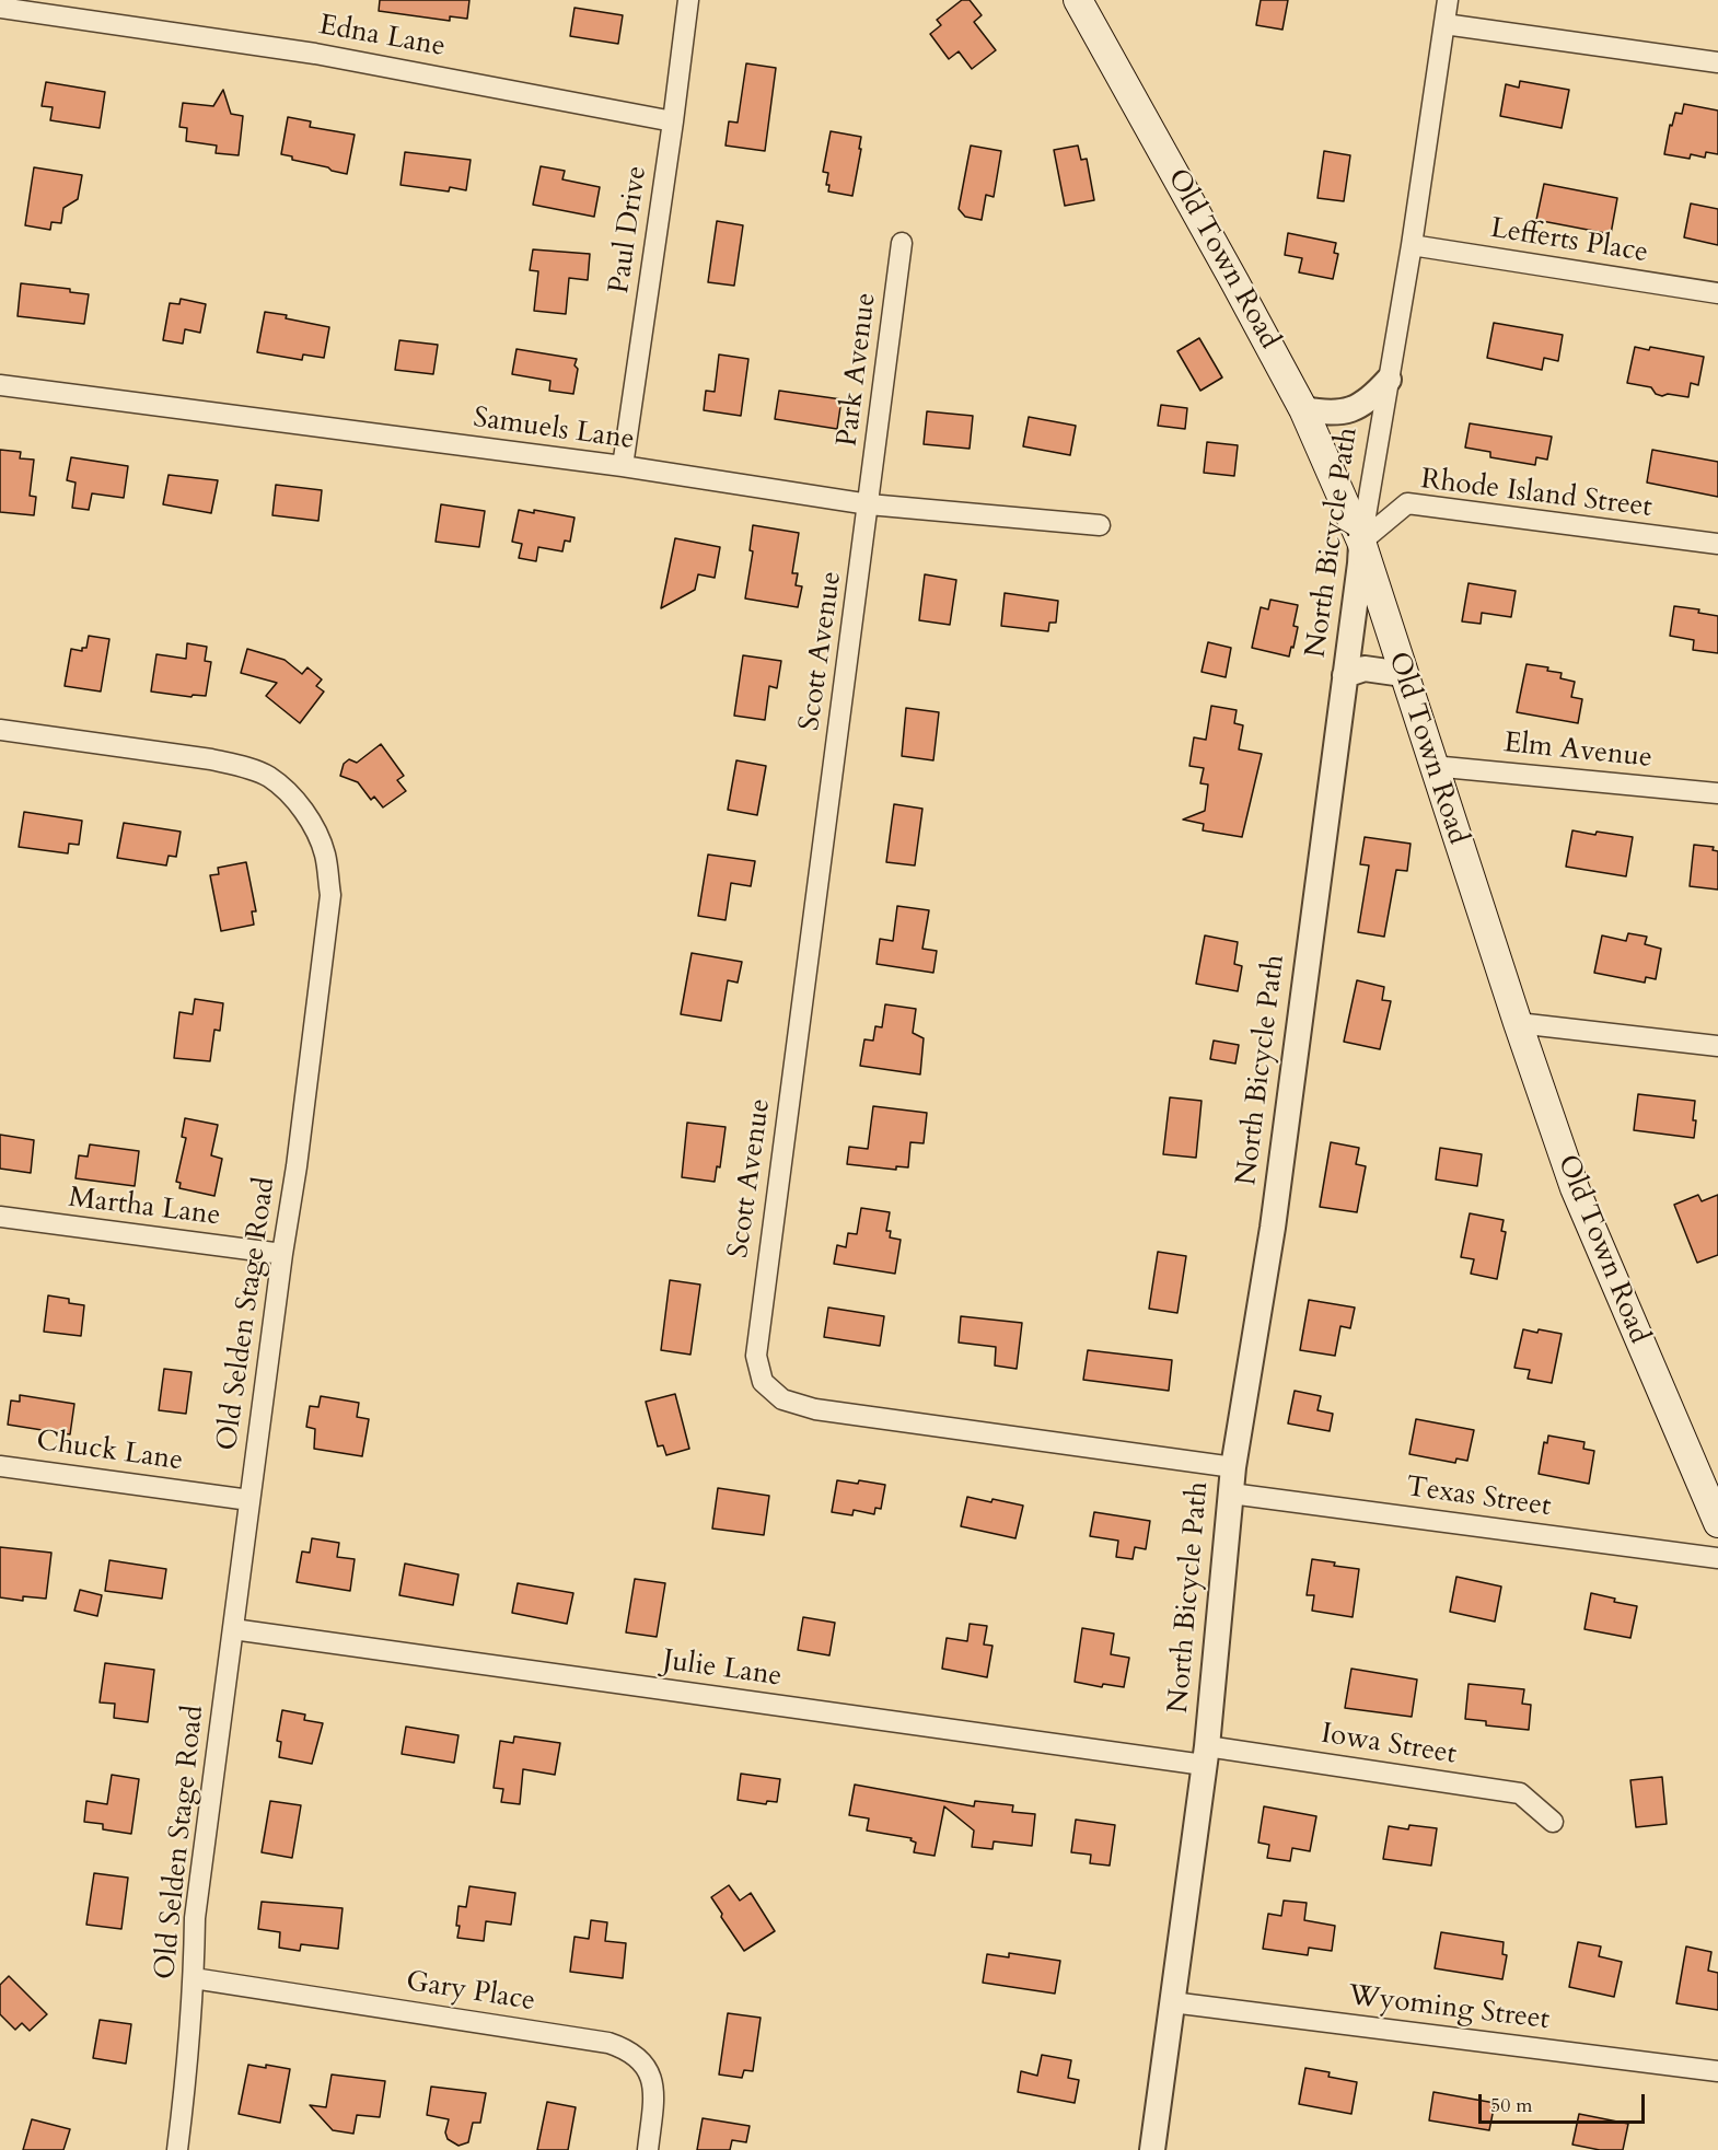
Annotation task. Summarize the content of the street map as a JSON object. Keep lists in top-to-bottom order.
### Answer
{
  "streets": {
    "main road": ["Old Town Road"],
    "street": [
      "Edna Lane",
      "Paul Drive",
      "Lefferts Place",
      "Park Avenue",
      "Samuels Lane",
      "Rhode Island Street",
      "North Bicycle Path",
      "Scott Avenue",
      "Elm Avenue",
      "Martha Lane",
      "Old Selden Stage Road",
      "Chuck Lane",
      "Texas Street",
      "Julie Lane",
      "Iowa Street",
      "Gary Place",
      "Wyoming Street"
    ]
  },
  "crossings": [
    ["Edna Lane", "Paul Drive"],
    ["Paul Drive", "Samuels Lane"],
    ["Lefferts Place", "North Bicycle Path"],
    ["Old Town Road", "Rhode Island Street"],
    ["Old Town Road", "North Bicycle Path"],
    ["Old Town Road", "Elm Avenue"],
    ["Park Avenue", "Samuels Lane"],
    ["Park Avenue", "Scott Avenue"],
    ["Samuels Lane", "Scott Avenue"],
    ["Rhode Island Street", "North Bicycle Path"],
    ["North Bicycle Path", "Scott Avenue"],
    ["North Bicycle Path", "Texas Street"],
    ["North Bicycle Path", "Julie Lane"],
    ["North Bicycle Path", "Iowa Street"],
    ["North Bicycle Path", "Wyoming Street"],
    ["Martha Lane", "Old Selden Stage Road"],
    ["Old Selden Stage Road", "Chuck Lane"],
    ["Old Selden Stage Road", "Julie Lane"],
    ["Old Selden Stage Road", "Gary Place"],
    ["Julie Lane", "Iowa Street"]
  ],
  "scale_bar": "50 m"
}
